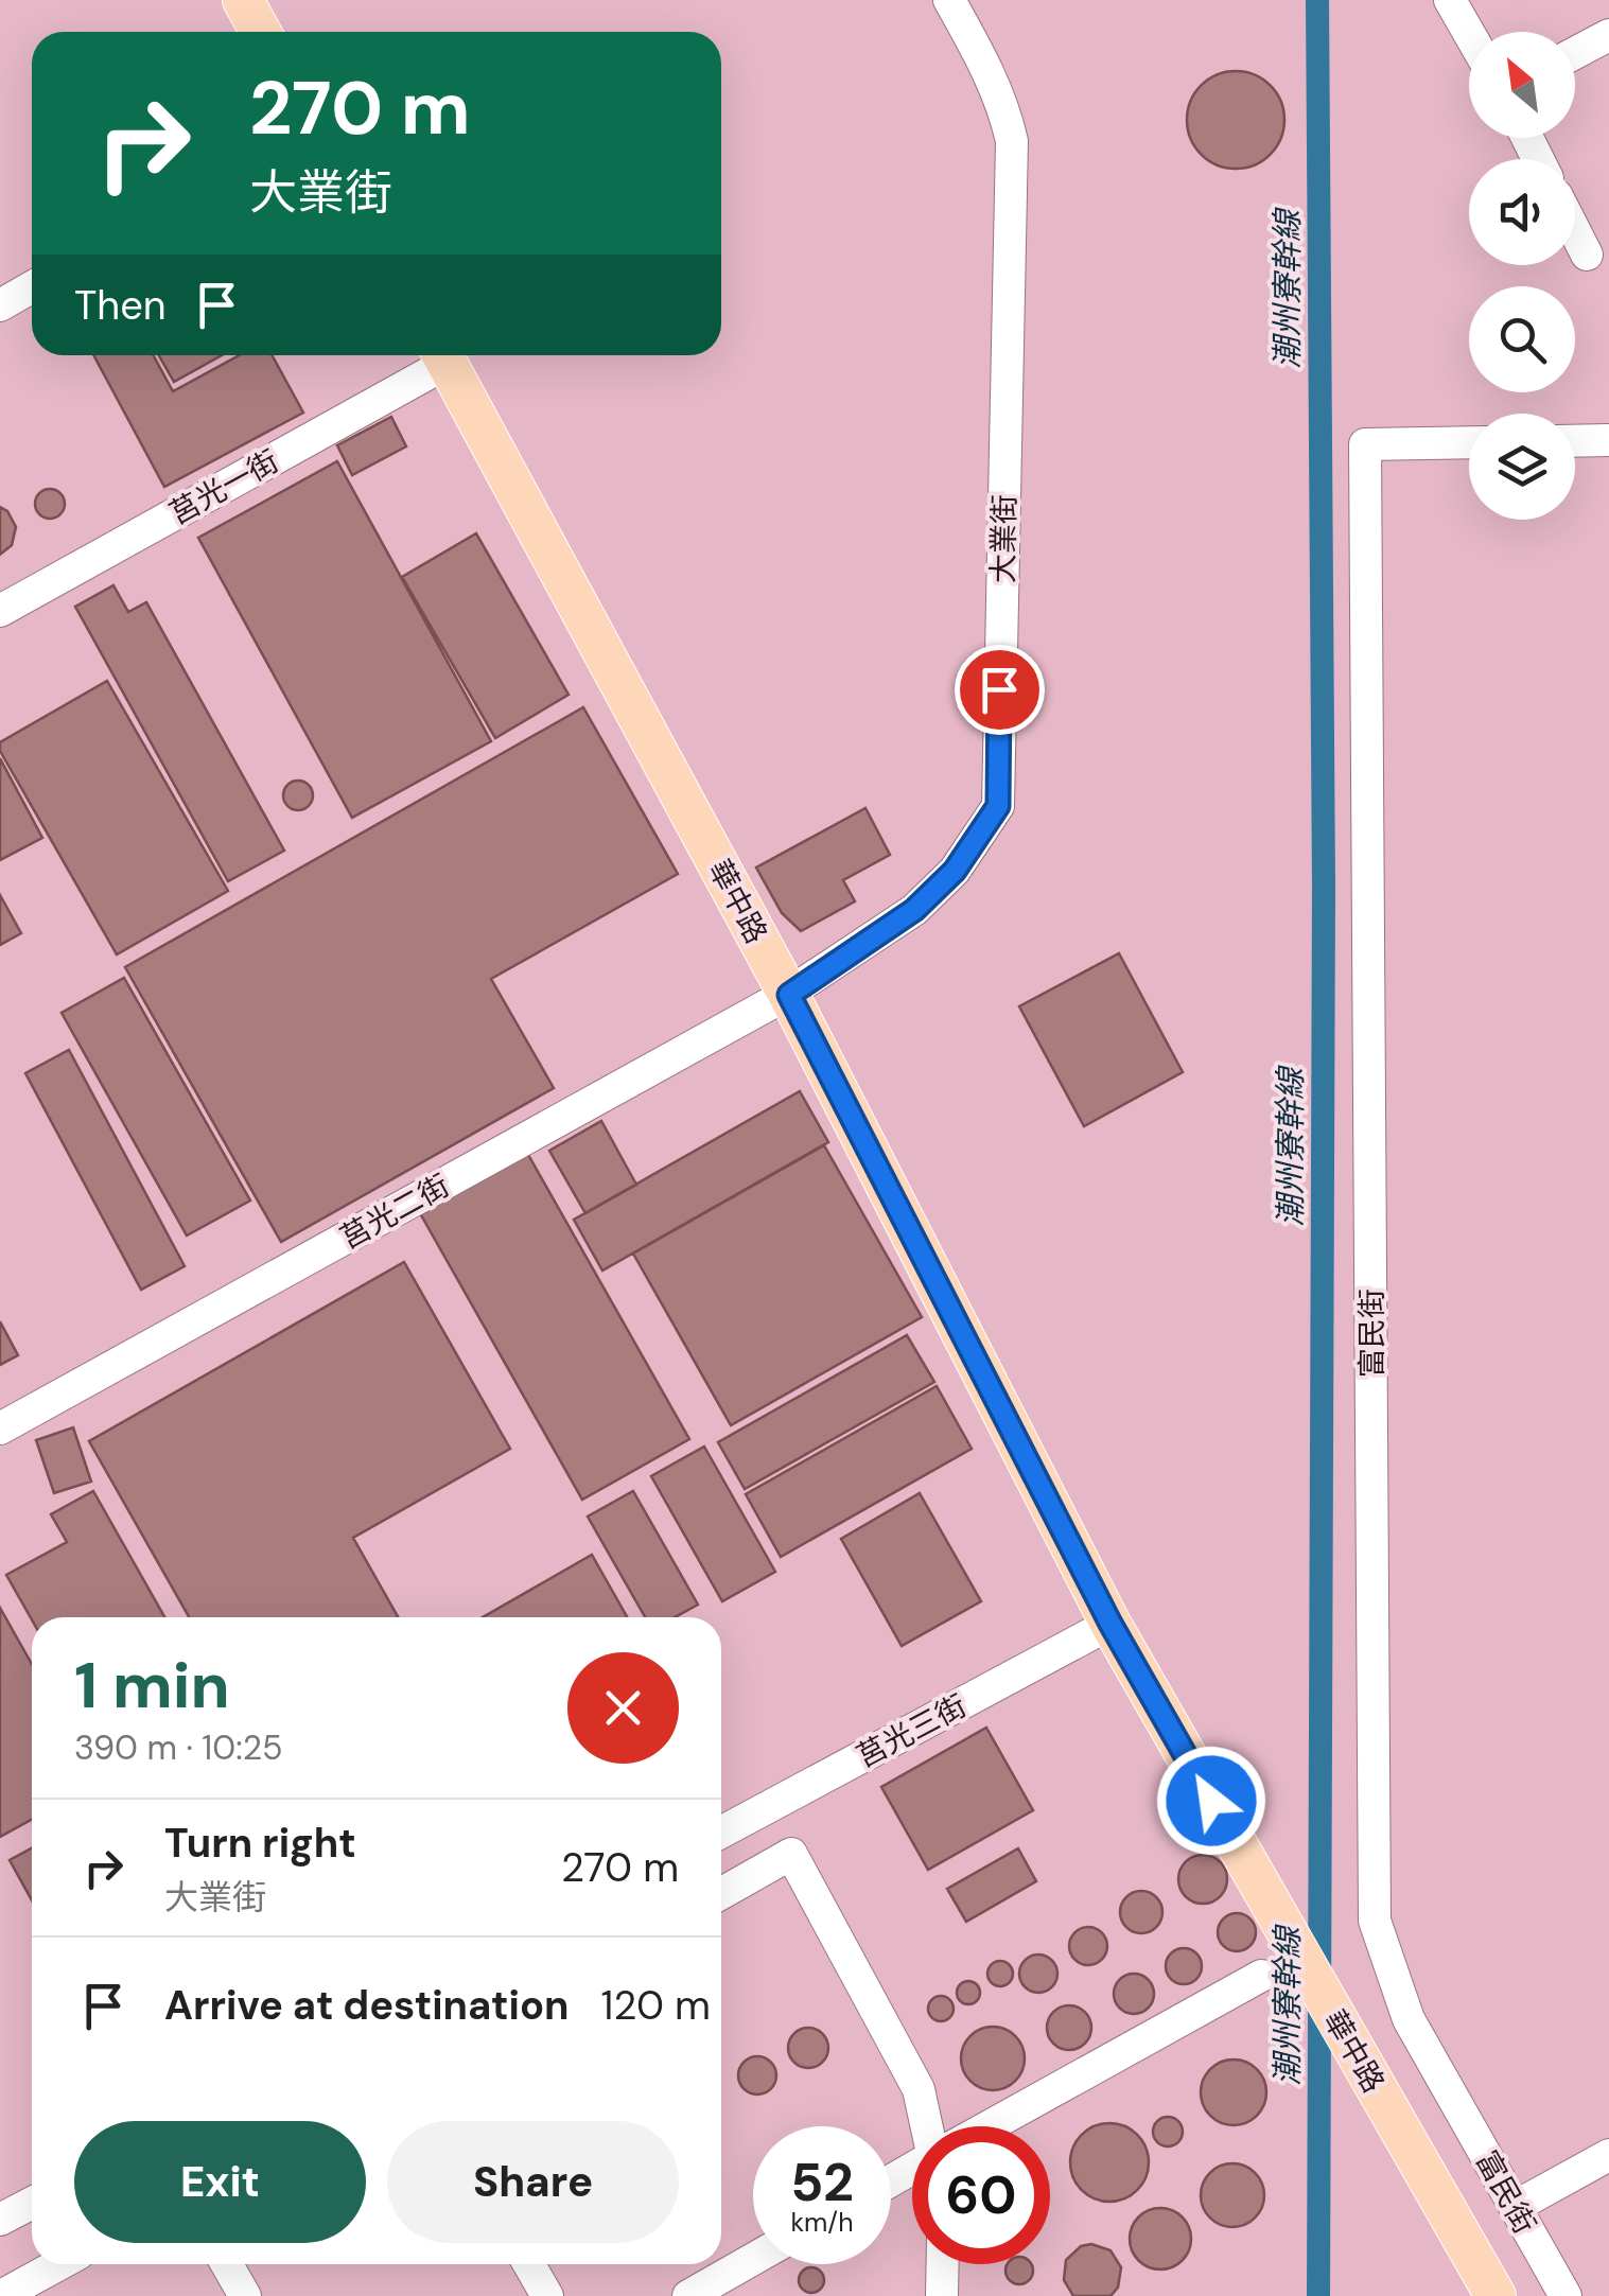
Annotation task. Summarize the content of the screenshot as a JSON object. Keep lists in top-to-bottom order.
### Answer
{
  "streets": {
    "main road": ["華中路"],
    "street": [
      "莒光一街",
      "大業街",
      "莒光二街",
      "富民街",
      "莒光三街"
    ]
  },
  "crossings": [
    ["大業街", "華中路"],
    ["大業街", "莒光二街"],
    ["華中路", "莒光二街"],
    ["華中路", "莒光三街"]
  ],
  "water": ["潮州寮幹線"],
  "north": "top left",
  "page": {
    "turn": ["270 m", "大業街"],
    "then": "Then",
    "heading": ["1 min", "390 m · 10:25"],
    "list": [
      {
        "name": "Turn right",
        "note": "大業街",
        "value": "270 m"
      },
      {
        "name": "Arrive at destination",
        "value": "120 m"
      }
    ],
    "buttons": ["Exit", "Share"],
    "speed": "52 km/h",
    "limit": "60"
  }
}
